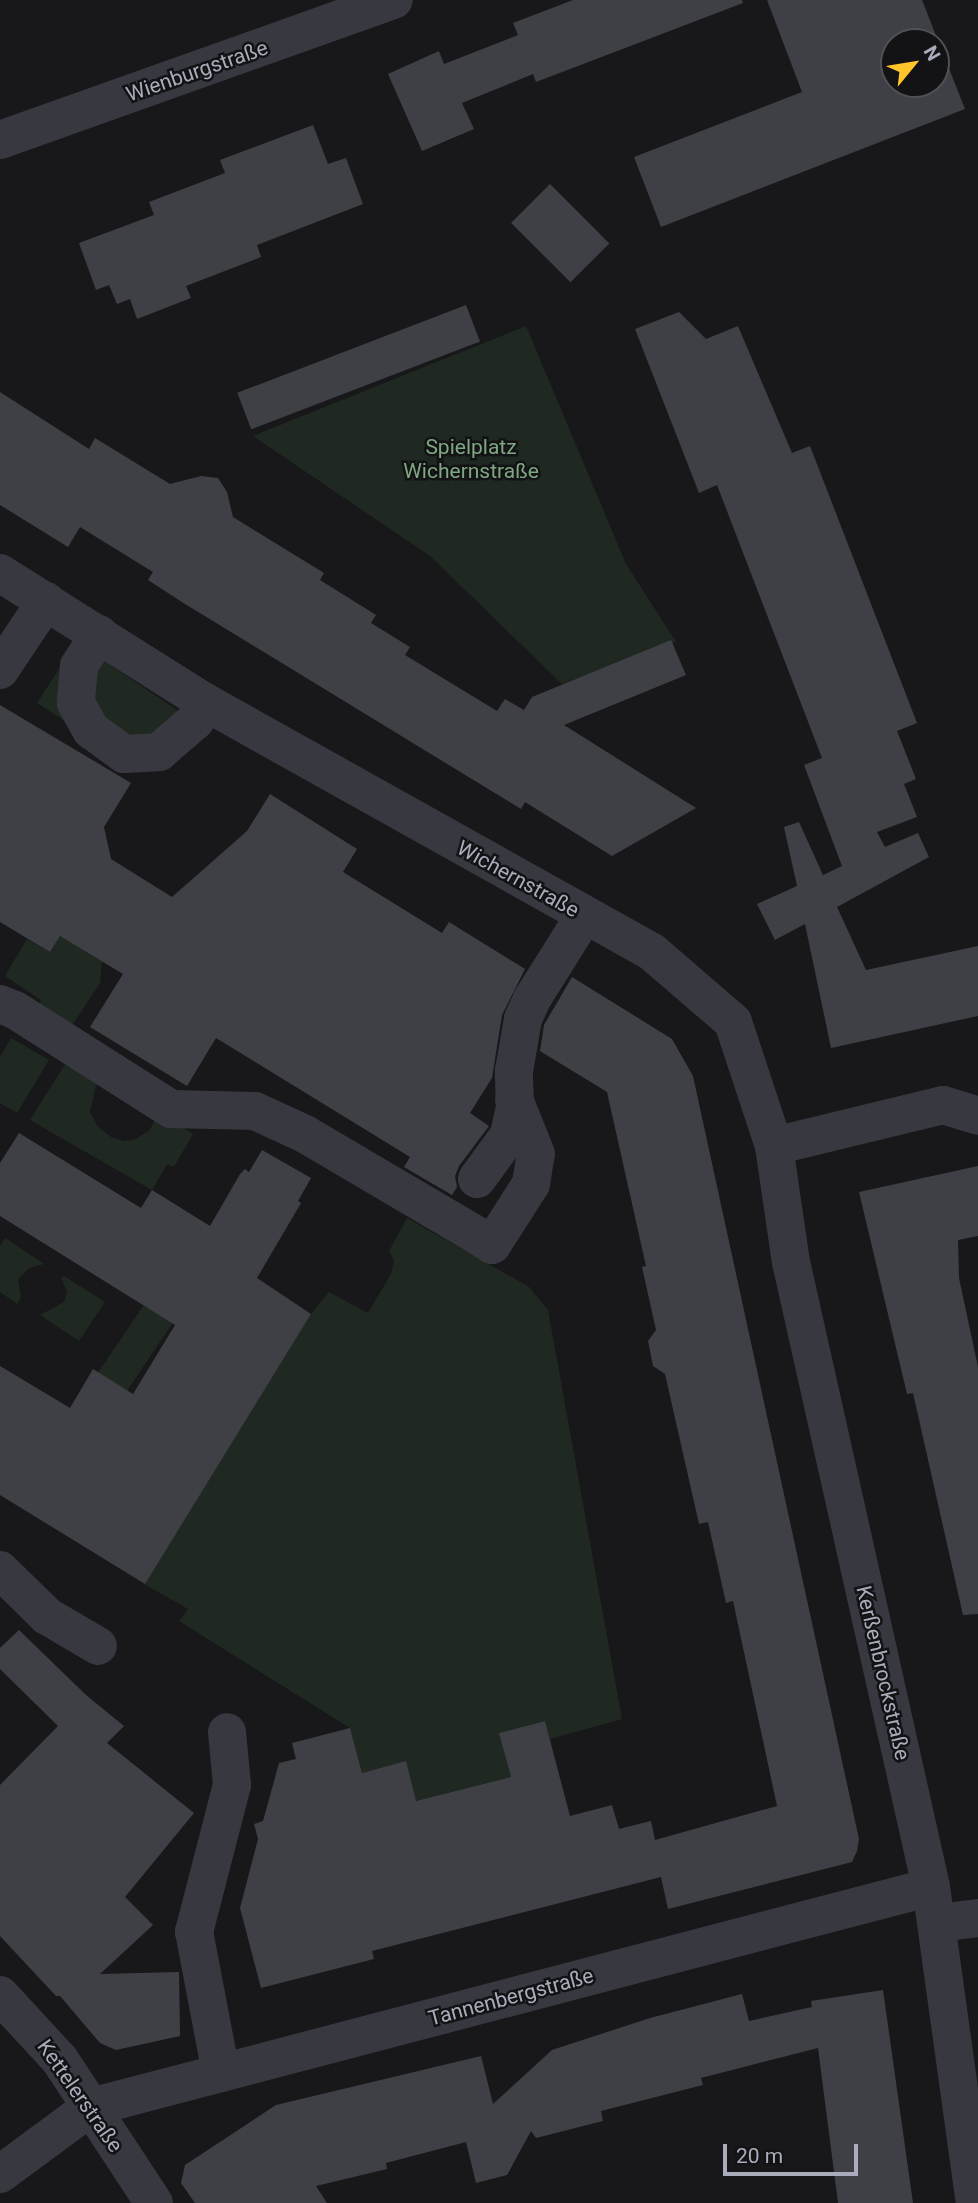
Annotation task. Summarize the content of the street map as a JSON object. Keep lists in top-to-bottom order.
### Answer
{
  "streets": {
    "street": [
      "Wienburgstraße",
      "Wichernstraße",
      "Kerßenbrockstraße",
      "Tannenbergstraße",
      "Kettelerstraße"
    ]
  },
  "crossings": [
    ["Wichernstraße", "Kerßenbrockstraße"],
    ["Kerßenbrockstraße", "Tannenbergstraße"],
    ["Tannenbergstraße", "Kettelerstraße"]
  ],
  "parks": ["Spielplatz Wichernstraße"],
  "scale_bar": "20 m",
  "north": "top right"
}
